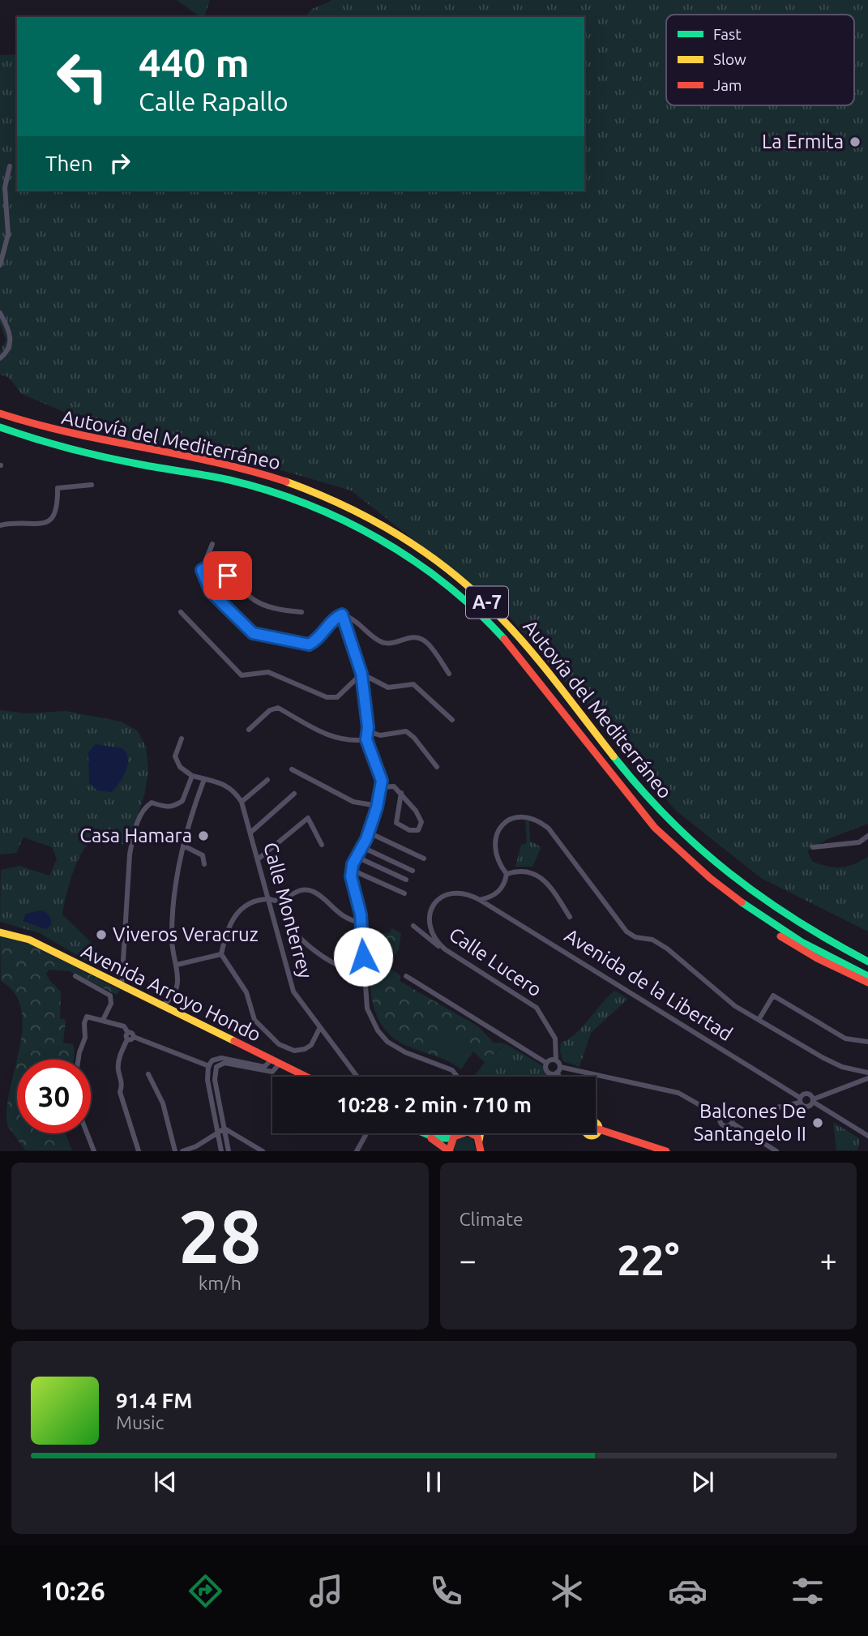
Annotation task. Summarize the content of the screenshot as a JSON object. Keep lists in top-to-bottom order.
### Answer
{
  "streets": {
    "main road": ["Autovía del Mediterráneo", "A-7", "Avenida Arroyo Hondo"],
    "street": ["Calle Monterrey", "Calle Lucero", "Avenida de la Libertad"]
  },
  "crossings": [
    ["Calle Lucero", "Avenida de la Libertad"]
  ],
  "places": [
    "La Ermita",
    "Casa Hamara",
    "Viveros Veracruz",
    "Balcones De Santangelo II"
  ],
  "legend": ["Fast", "Slow", "Jam"],
  "page": {
    "turn": ["440 m", "Calle Rapallo"],
    "then": "Then",
    "limit": "30",
    "trip": "10:28 · 2 min · 710 m",
    "tile": [
      ["28", "km/h"],
      "Climate"
    ],
    "heat": ["−", "22°", "+"],
    "song": ["91.4 FM", "Music"],
    "tabs": "10:26"
  }
}
